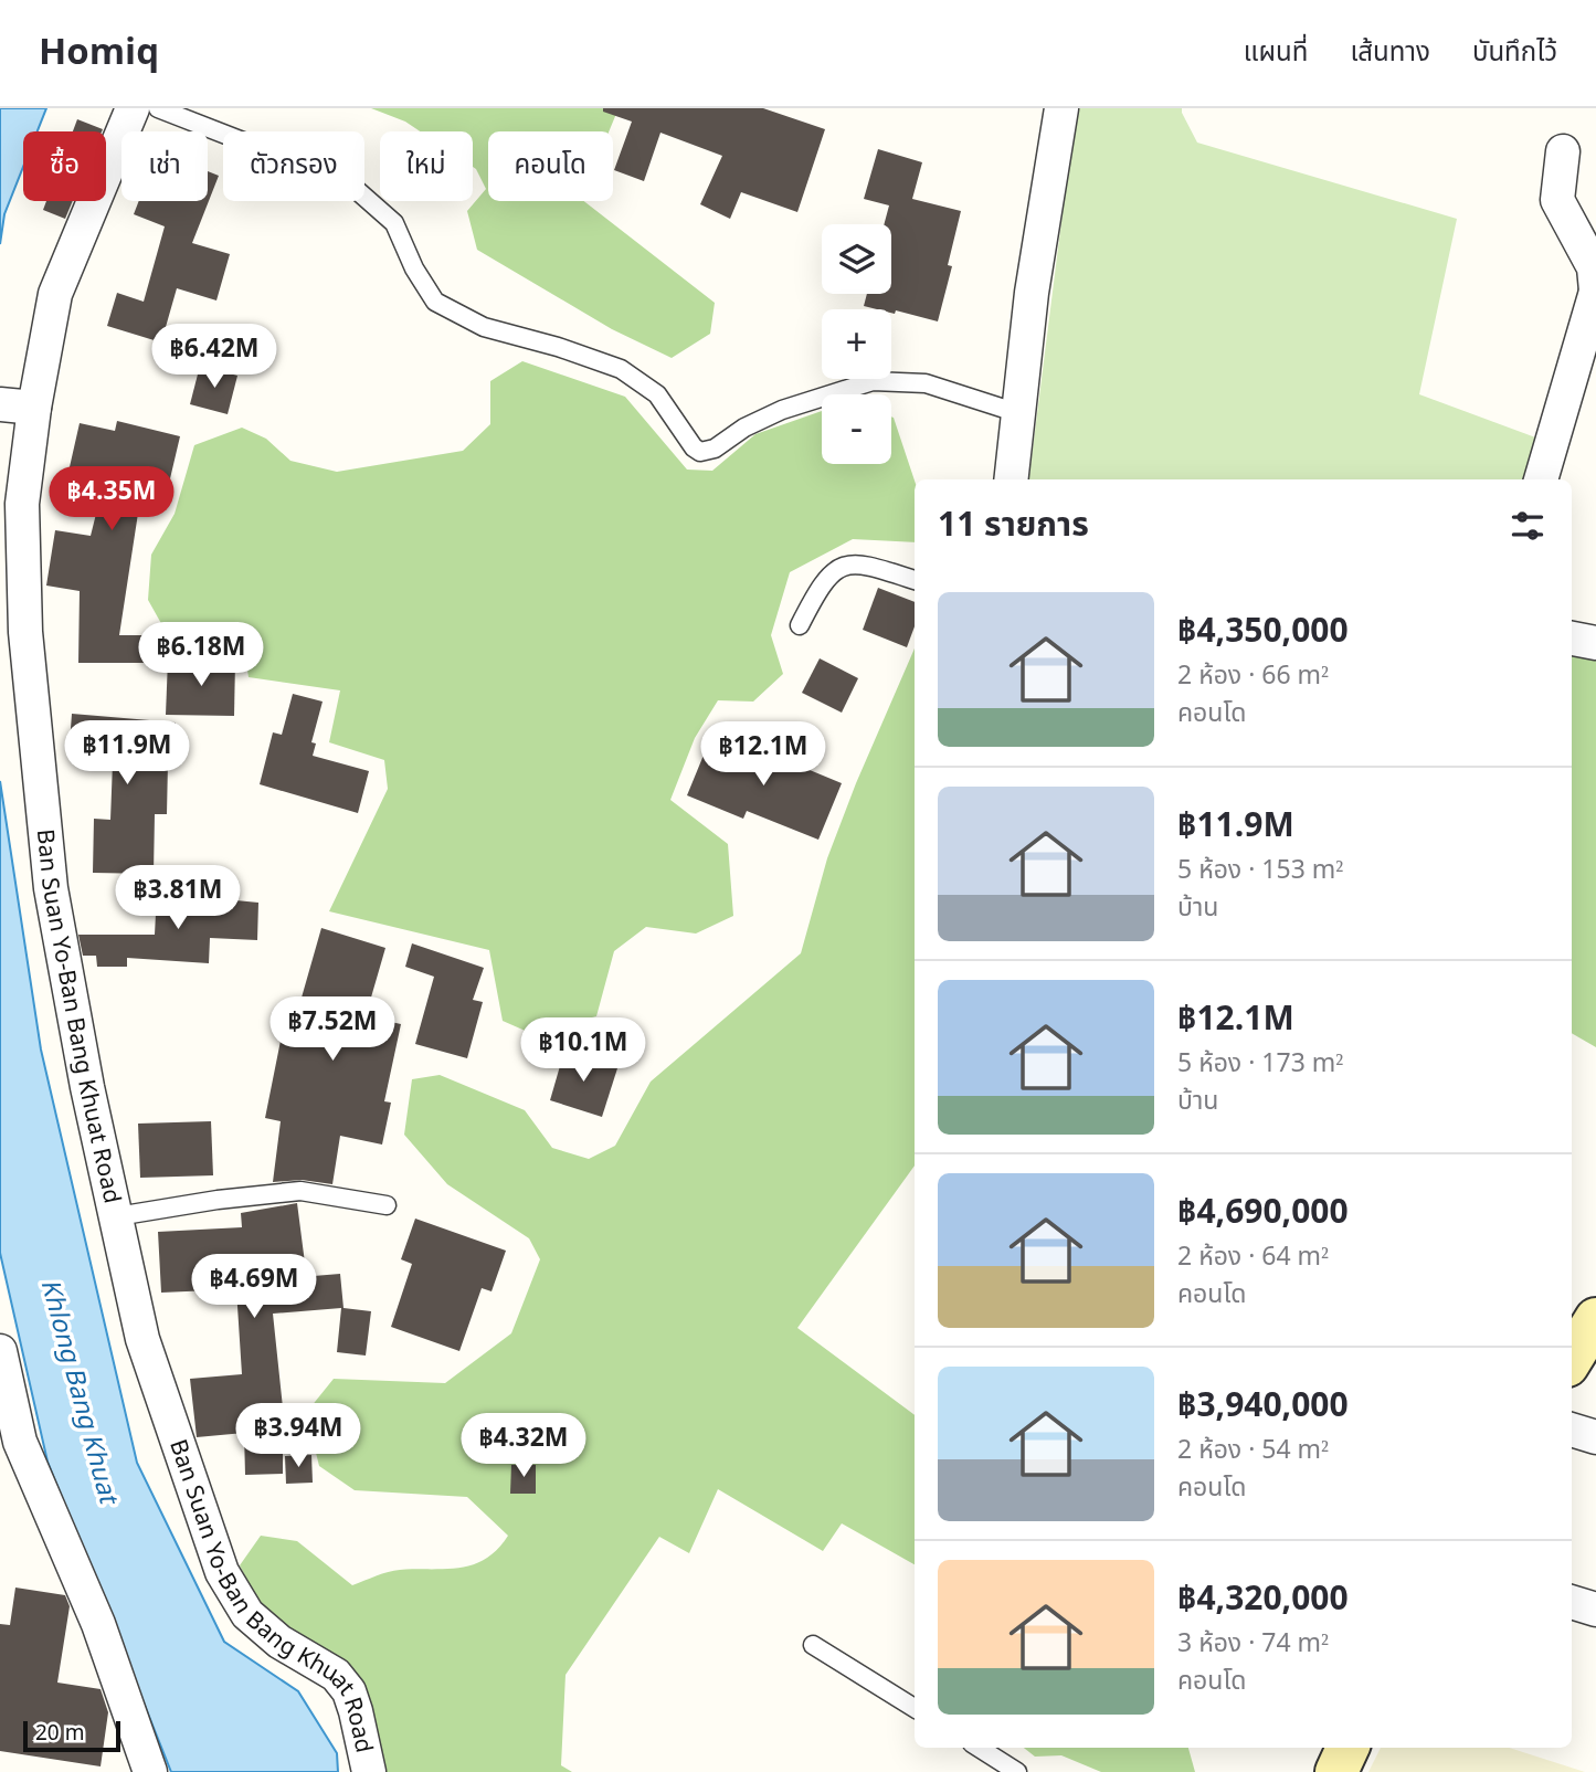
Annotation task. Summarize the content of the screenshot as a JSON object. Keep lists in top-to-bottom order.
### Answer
{
  "streets": {
    "street": ["Ban Suan Yo-Ban Bang Khuat Road"]
  },
  "water": ["Khlong Bang Khuat"],
  "scale_bar": "20 m",
  "page": {
    "header": "Homiq",
    "nav": ["แผนที่", "เส้นทาง", "บันทึกไว้"],
    "chip": [
      "ซื้อ",
      "เช่า",
      "ตัวกรอง",
      "ใหม่",
      "คอนโด"
    ],
    "map_buttons": ["+", "−"],
    "price": [
      "฿6.42M",
      "฿4.35M",
      "฿6.18M",
      "฿11.9M",
      "฿12.1M",
      "฿3.81M",
      "฿7.52M",
      "฿10.1M",
      "฿4.69M",
      "฿3.94M",
      "฿4.32M"
    ],
    "heading": "11 รายการ",
    "list": [
      {
        "name": "฿4,350,000",
        "note": "2 ห้อง · 66 m² · คอนโด"
      },
      {
        "name": "฿11.9M",
        "note": "5 ห้อง · 153 m² · บ้าน"
      },
      {
        "name": "฿12.1M",
        "note": "5 ห้อง · 173 m² · บ้าน"
      },
      {
        "name": "฿4,690,000",
        "note": "2 ห้อง · 64 m² · คอนโด"
      },
      {
        "name": "฿3,940,000",
        "note": "2 ห้อง · 54 m² · คอนโด"
      },
      {
        "name": "฿4,320,000",
        "note": "3 ห้อง · 74 m² · คอนโด"
      }
    ],
    "scale": "20 m"
  }
}
